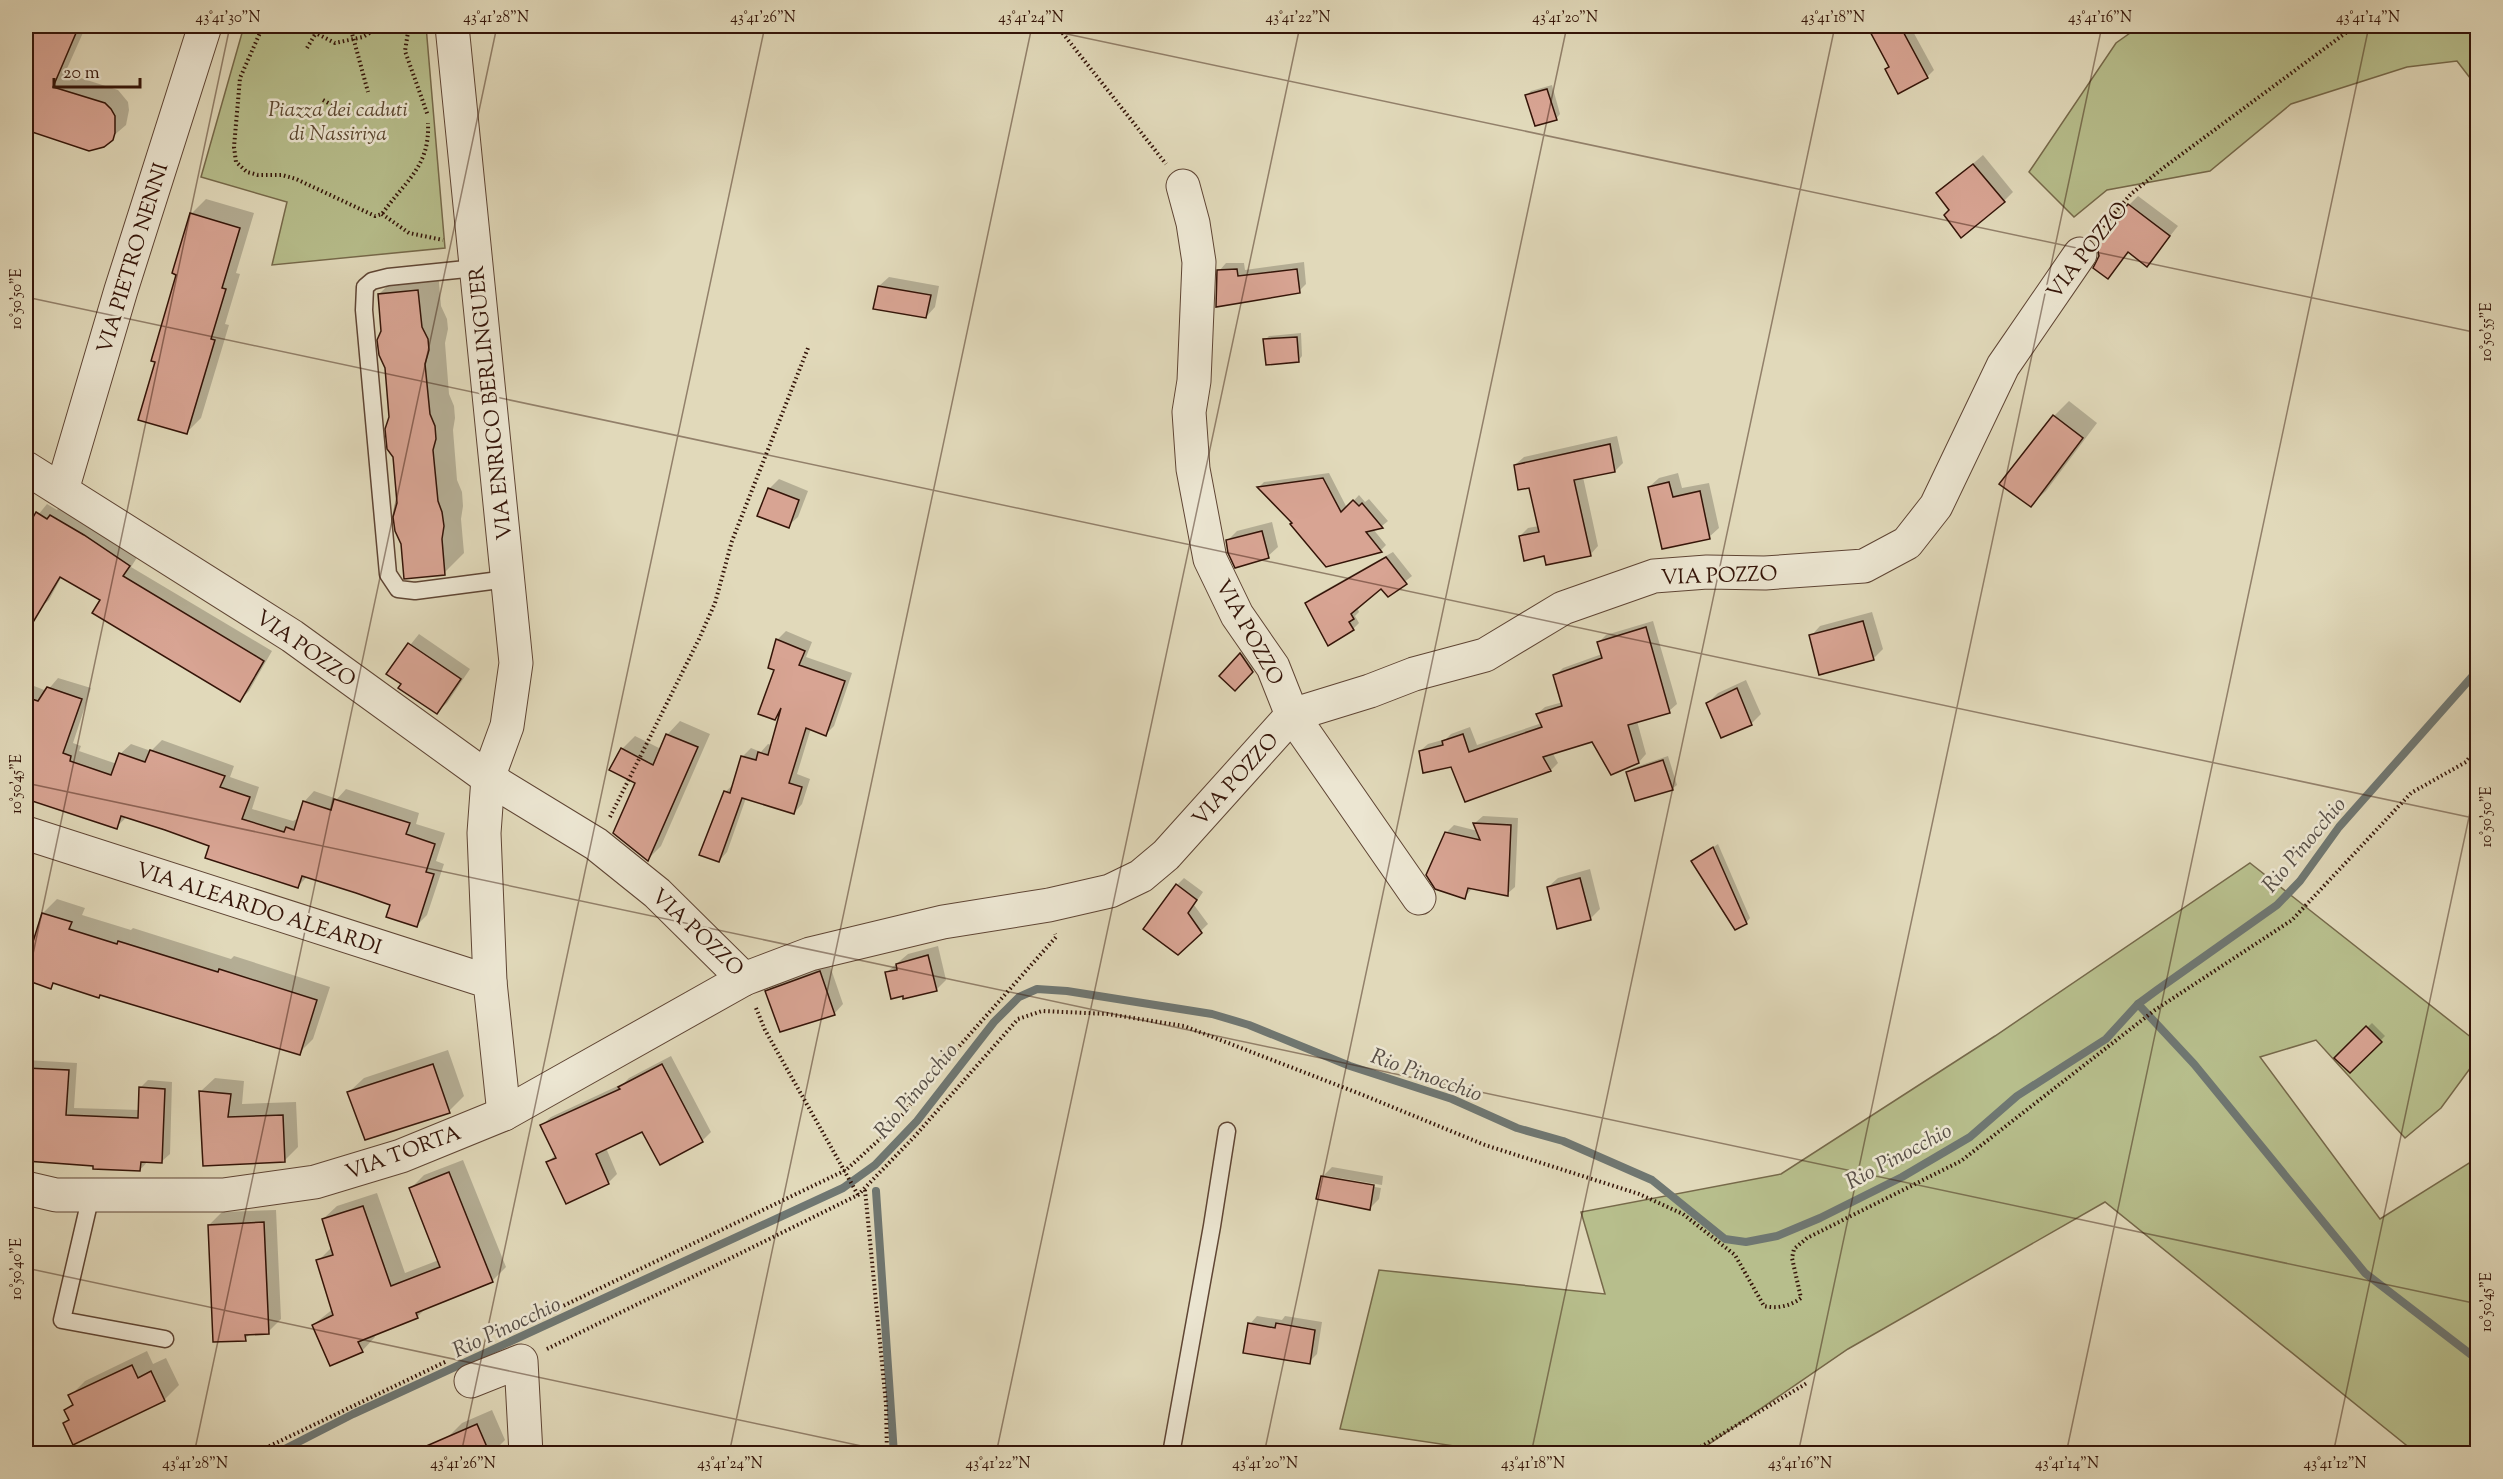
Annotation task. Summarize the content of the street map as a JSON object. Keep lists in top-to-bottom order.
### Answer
{
  "streets": {
    "street": [
      "VIA POZZO",
      "VIA PIETRO NENNI",
      "VIA ENRICO BERLINGUER",
      "VIA ALEARDO ALEARDI",
      "VIA TORTA"
    ]
  },
  "crossings": [
    ["VIA POZZO", "VIA PIETRO NENNI"],
    ["VIA POZZO", "VIA ENRICO BERLINGUER"],
    ["VIA POZZO", "VIA TORTA"]
  ],
  "water": ["Rio Pinocchio"],
  "parks": ["Piazza dei caduti di Nassiriya"],
  "scale_bar": "20 m",
  "coordinates": [
    "43°41'30\"N",
    "43°41'28\"N",
    "43°41'26\"N",
    "43°41'24\"N",
    "43°41'22\"N",
    "43°41'20\"N",
    "43°41'18\"N",
    "43°41'16\"N",
    "43°41'14\"N",
    "10°50'50\"E",
    "10°50'55\"E",
    "10°50'45\"E",
    "10°50'40\"E",
    "43°41'12\"N"
  ]
}
